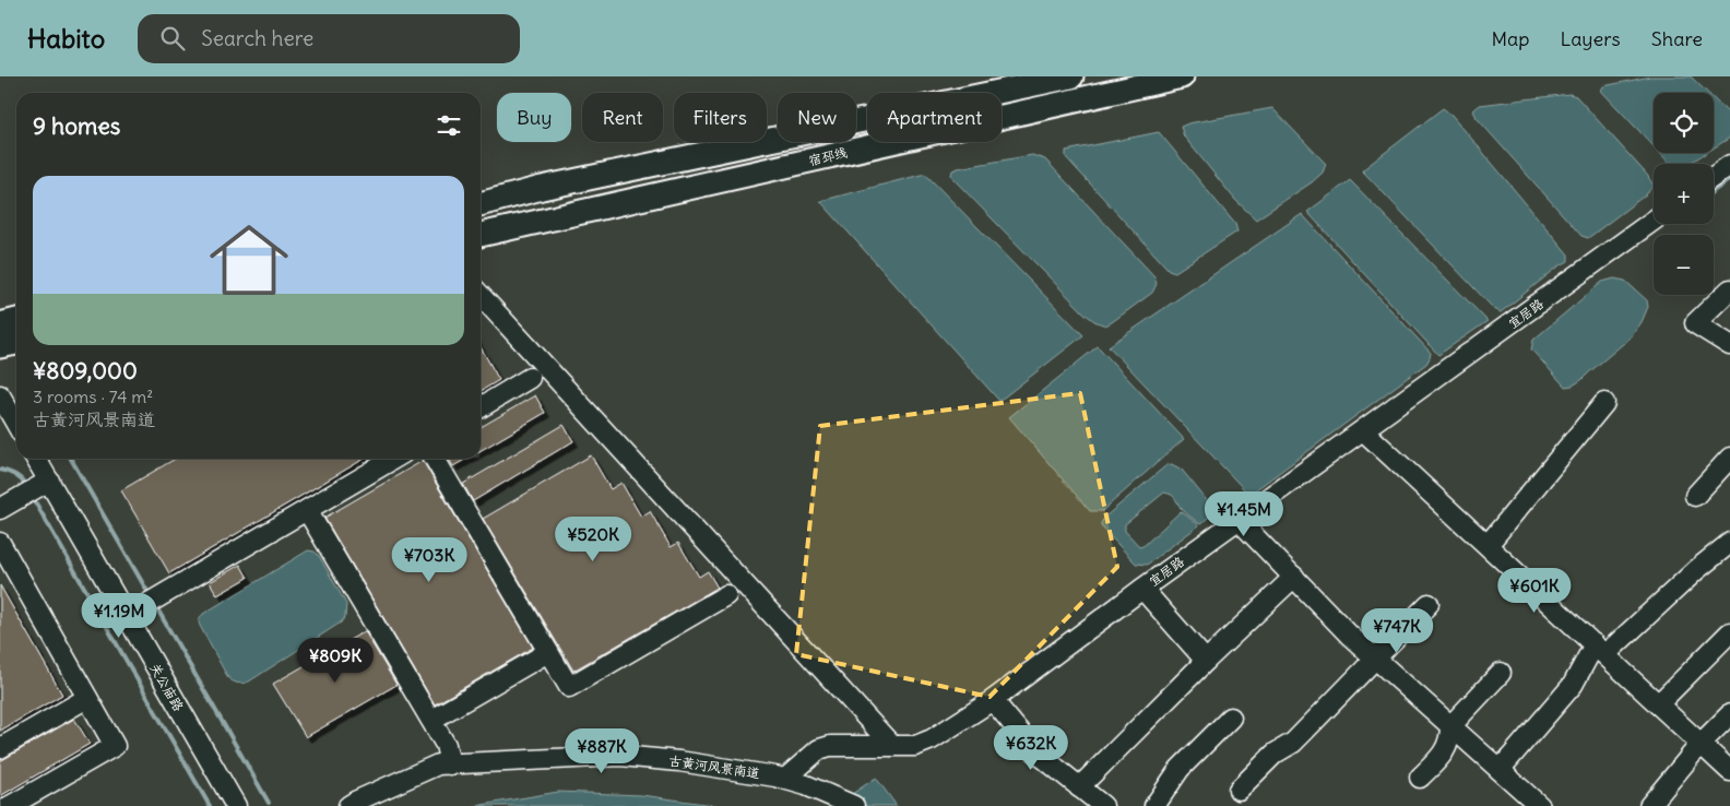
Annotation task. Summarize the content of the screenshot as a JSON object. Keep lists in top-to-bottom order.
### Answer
{
  "streets": {
    "main road": ["宿邳线"],
    "street": ["宜居路", "关公庙路", "古黄河风景南道"]
  },
  "crossings": [
    ["宜居路", "古黄河风景南道"]
  ],
  "page": {
    "header": "Habito",
    "search": "Search here",
    "nav": ["Map", "Layers", "Share"],
    "map_buttons": ["+", "−"],
    "chip": [
      "Buy",
      "Rent",
      "Filters",
      "New",
      "Apartment"
    ],
    "heading": "9 homes",
    "list": [
      {
        "name": "¥809,000",
        "note": "3 rooms · 74 m² · 古黄河风景南道"
      }
    ],
    "price": [
      "¥1.45M",
      "¥520K",
      "¥703K",
      "¥601K",
      "¥1.19M",
      "¥747K",
      "¥809K",
      "¥632K",
      "¥887K"
    ]
  }
}
